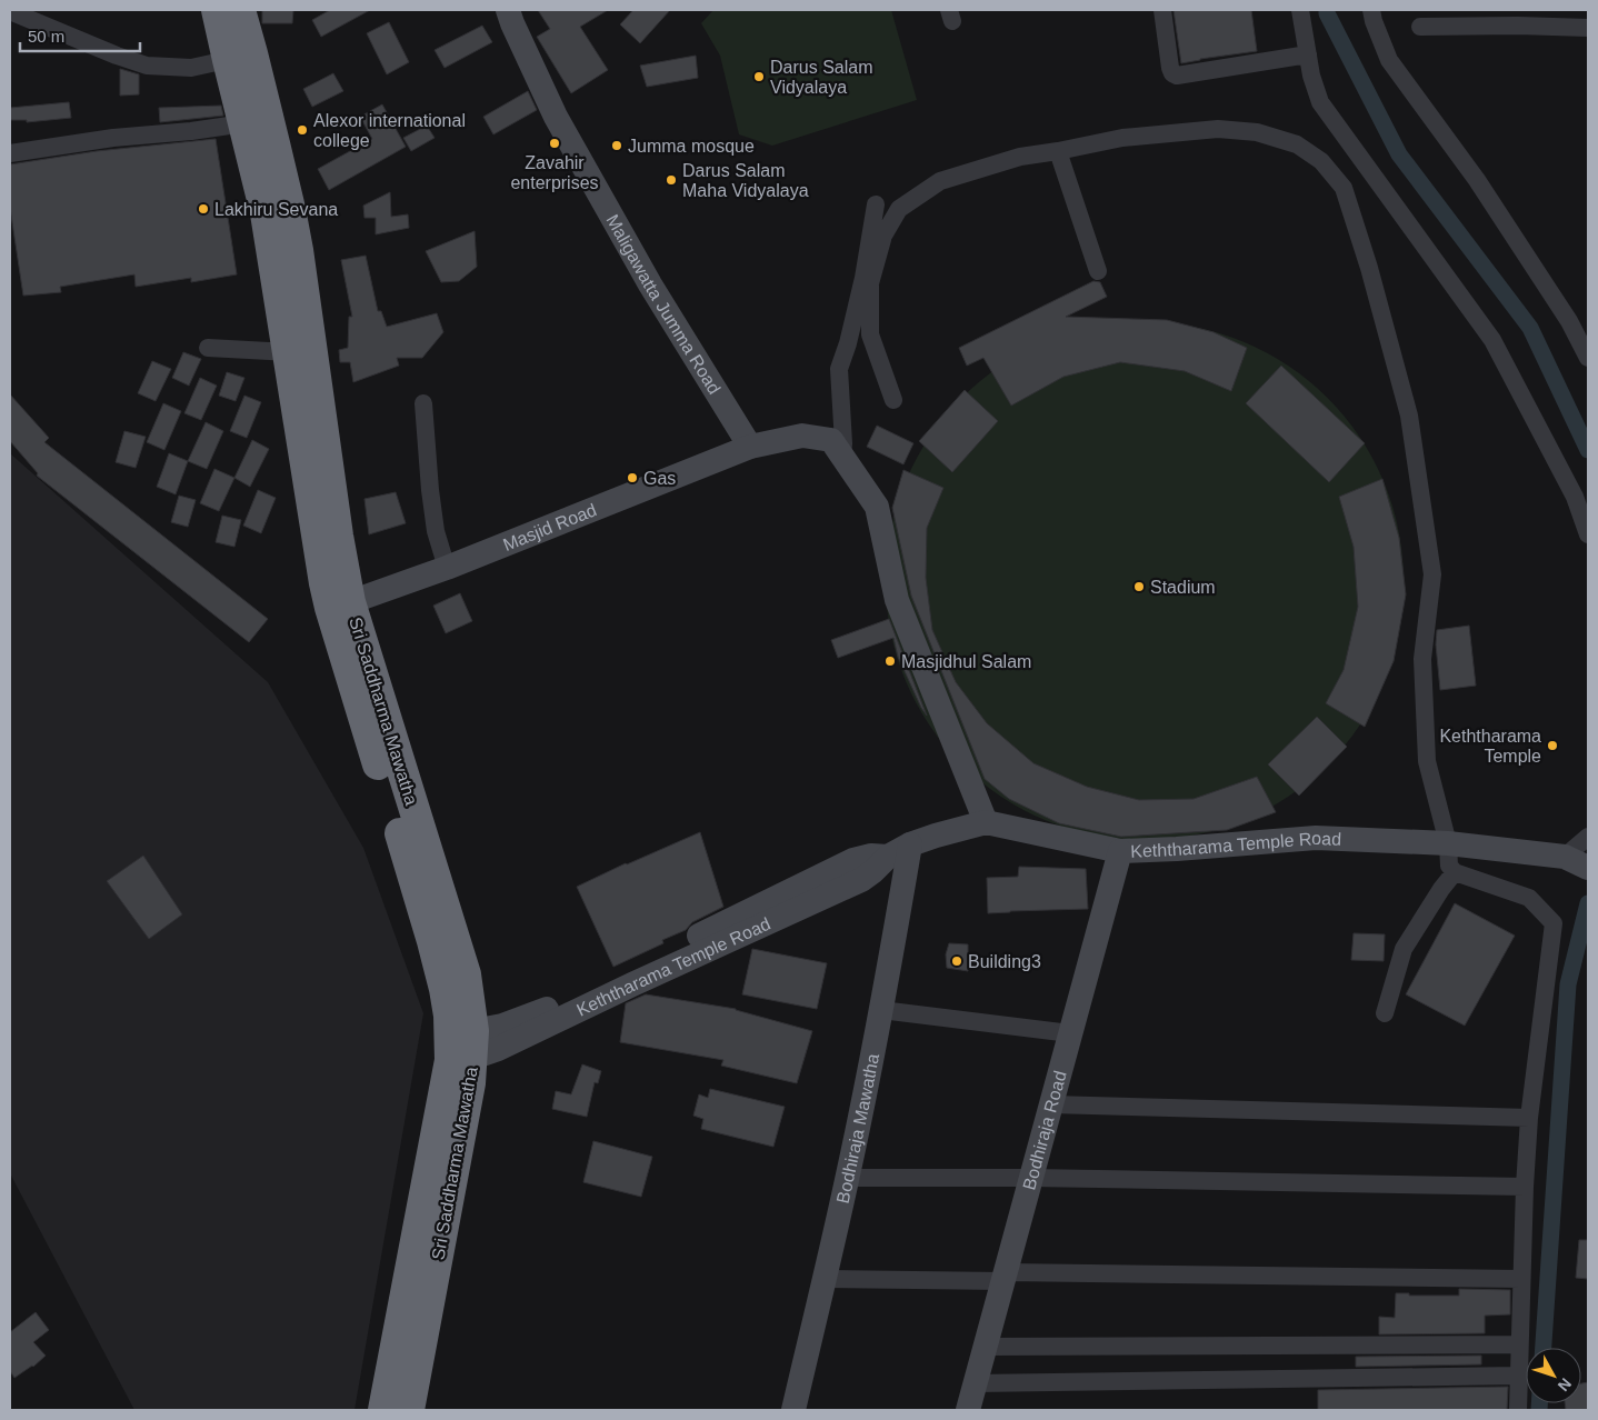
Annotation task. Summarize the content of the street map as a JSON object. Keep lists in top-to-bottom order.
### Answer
{
  "streets": {
    "highway": ["Sri Saddharma Mawatha"],
    "street": [
      "Maligawatta Jumma Road",
      "Masjid Road",
      "Keththarama Temple Road",
      "Bodhiraja Mawatha",
      "Bodhiraja Road"
    ]
  },
  "crossings": [
    ["Maligawatta Jumma Road", "Masjid Road"],
    ["Masjid Road", "Sri Saddharma Mawatha"],
    ["Masjid Road", "Keththarama Temple Road"],
    ["Sri Saddharma Mawatha", "Keththarama Temple Road"],
    ["Keththarama Temple Road", "Bodhiraja Mawatha"],
    ["Keththarama Temple Road", "Bodhiraja Road"]
  ],
  "places": [
    "Darus Salam Vidyalaya",
    "Alexor international college",
    "Zavahir enterprises",
    "Jumma mosque",
    "Darus Salam Maha Vidyalaya",
    "Lakhiru Sevana",
    "Gas",
    "Stadium",
    "Masjidhul Salam",
    "Keththarama Temple",
    "Building3"
  ],
  "scale_bar": "50 m",
  "north": "bottom right"
}
